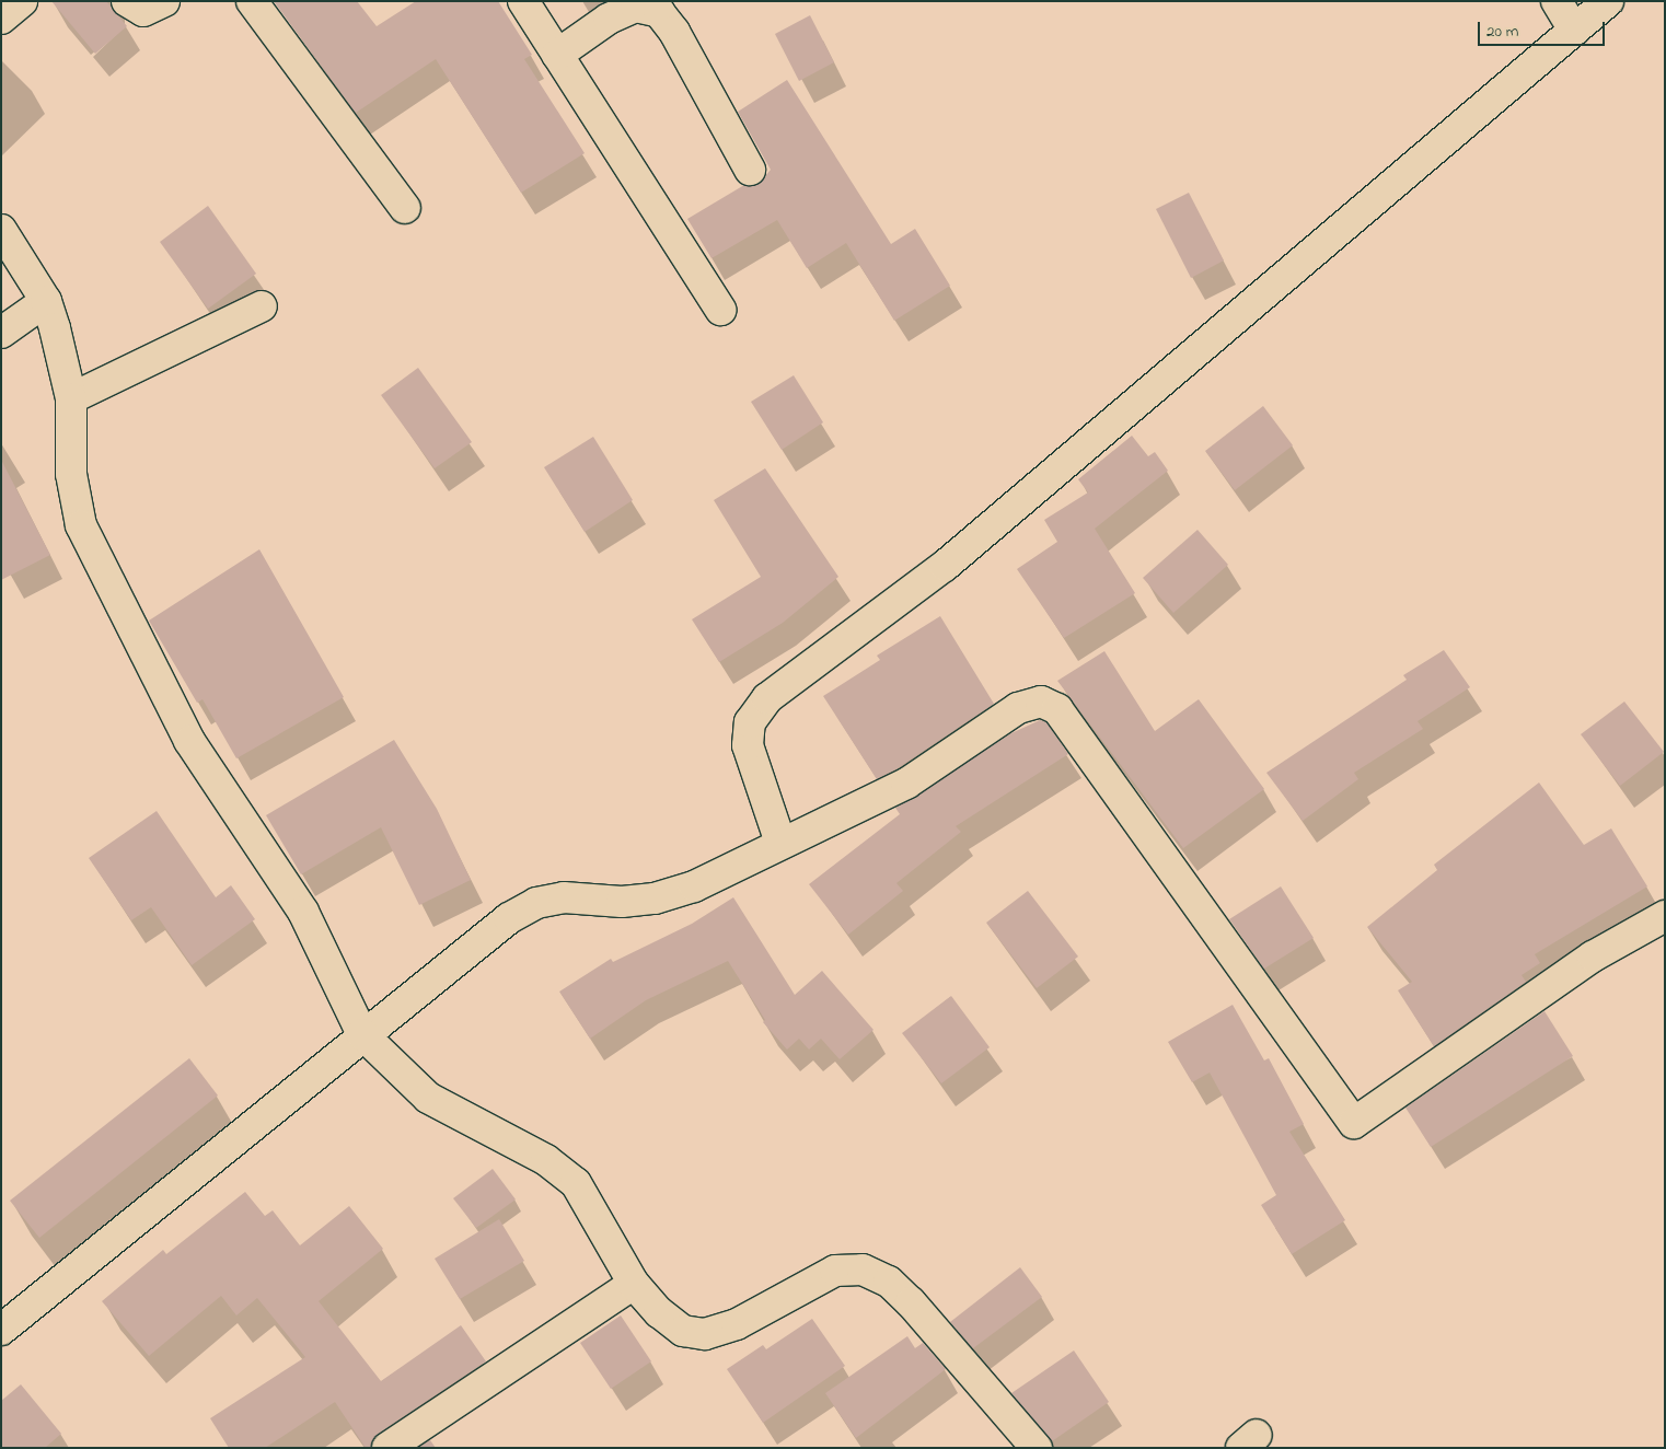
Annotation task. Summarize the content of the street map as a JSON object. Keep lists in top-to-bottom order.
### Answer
{
  "scale_bar": "20 m"
}
